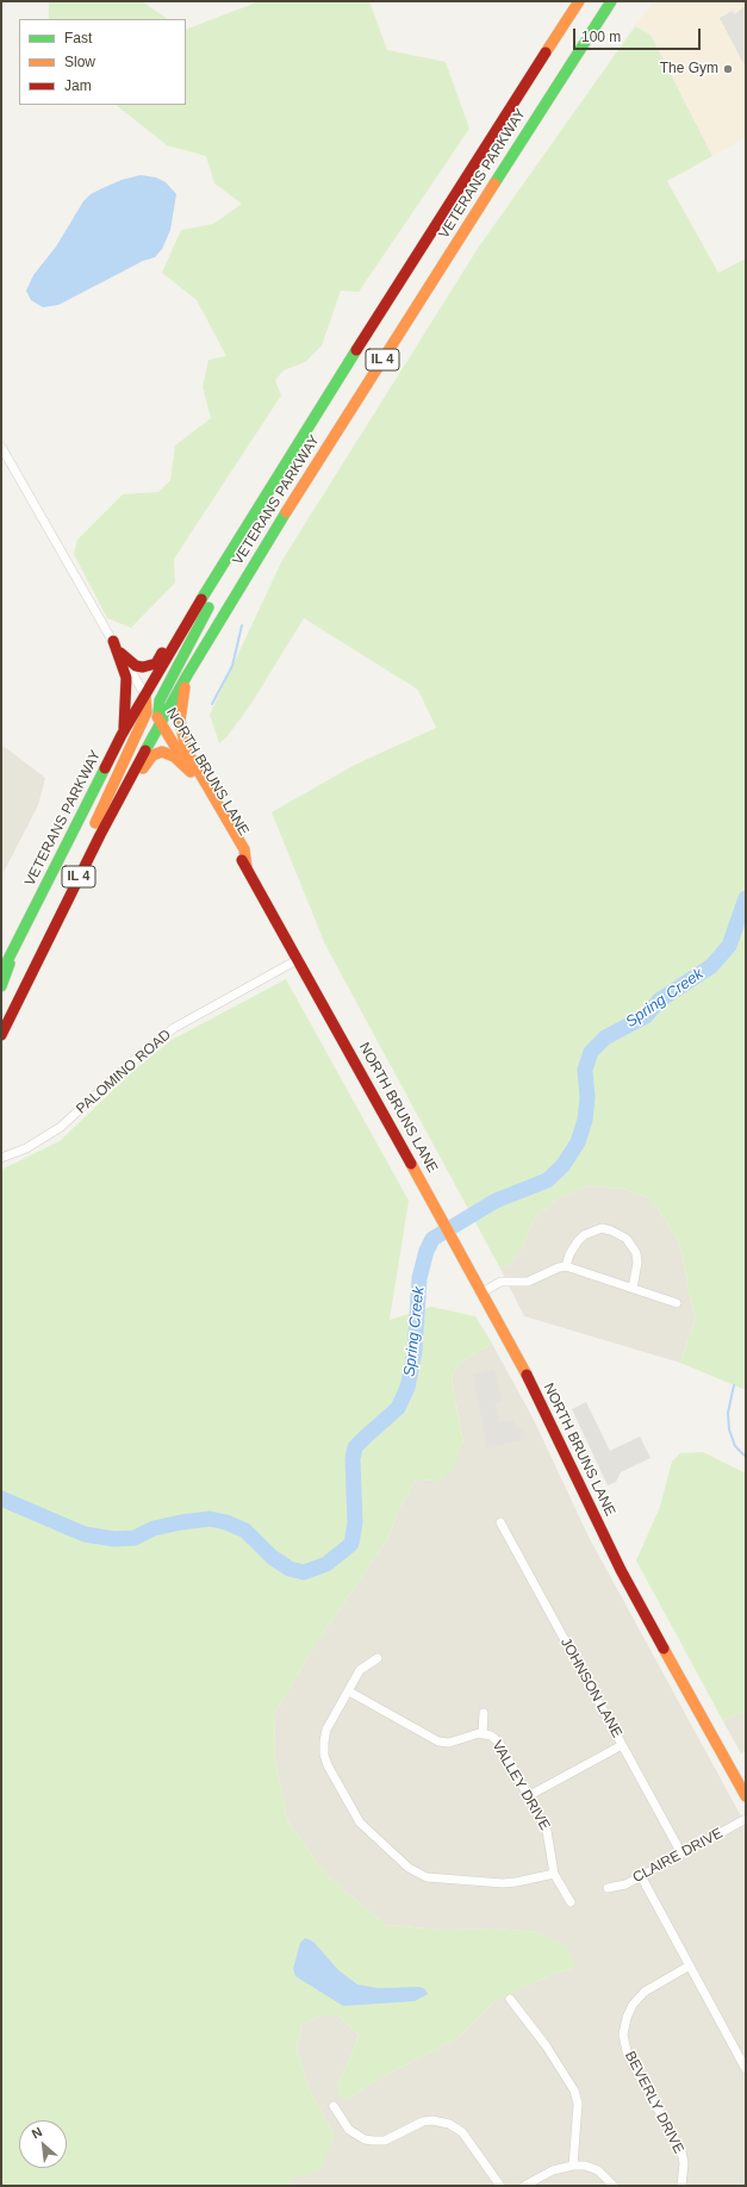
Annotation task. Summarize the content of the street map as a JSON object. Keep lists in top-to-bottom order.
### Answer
{
  "streets": {
    "main road": ["VETERANS PARKWAY", "IL 4", "NORTH BRUNS LANE"],
    "street": [
      "PALOMINO ROAD",
      "JOHNSON LANE",
      "VALLEY DRIVE",
      "CLAIRE DRIVE",
      "BEVERLY DRIVE"
    ]
  },
  "crossings": [
    ["VETERANS PARKWAY", "NORTH BRUNS LANE"],
    ["NORTH BRUNS LANE", "PALOMINO ROAD"],
    ["JOHNSON LANE", "CLAIRE DRIVE"]
  ],
  "water": ["Spring Creek"],
  "places": ["The Gym"],
  "legend": ["Fast", "Slow", "Jam"],
  "scale_bar": "100 m",
  "north": "top left"
}
